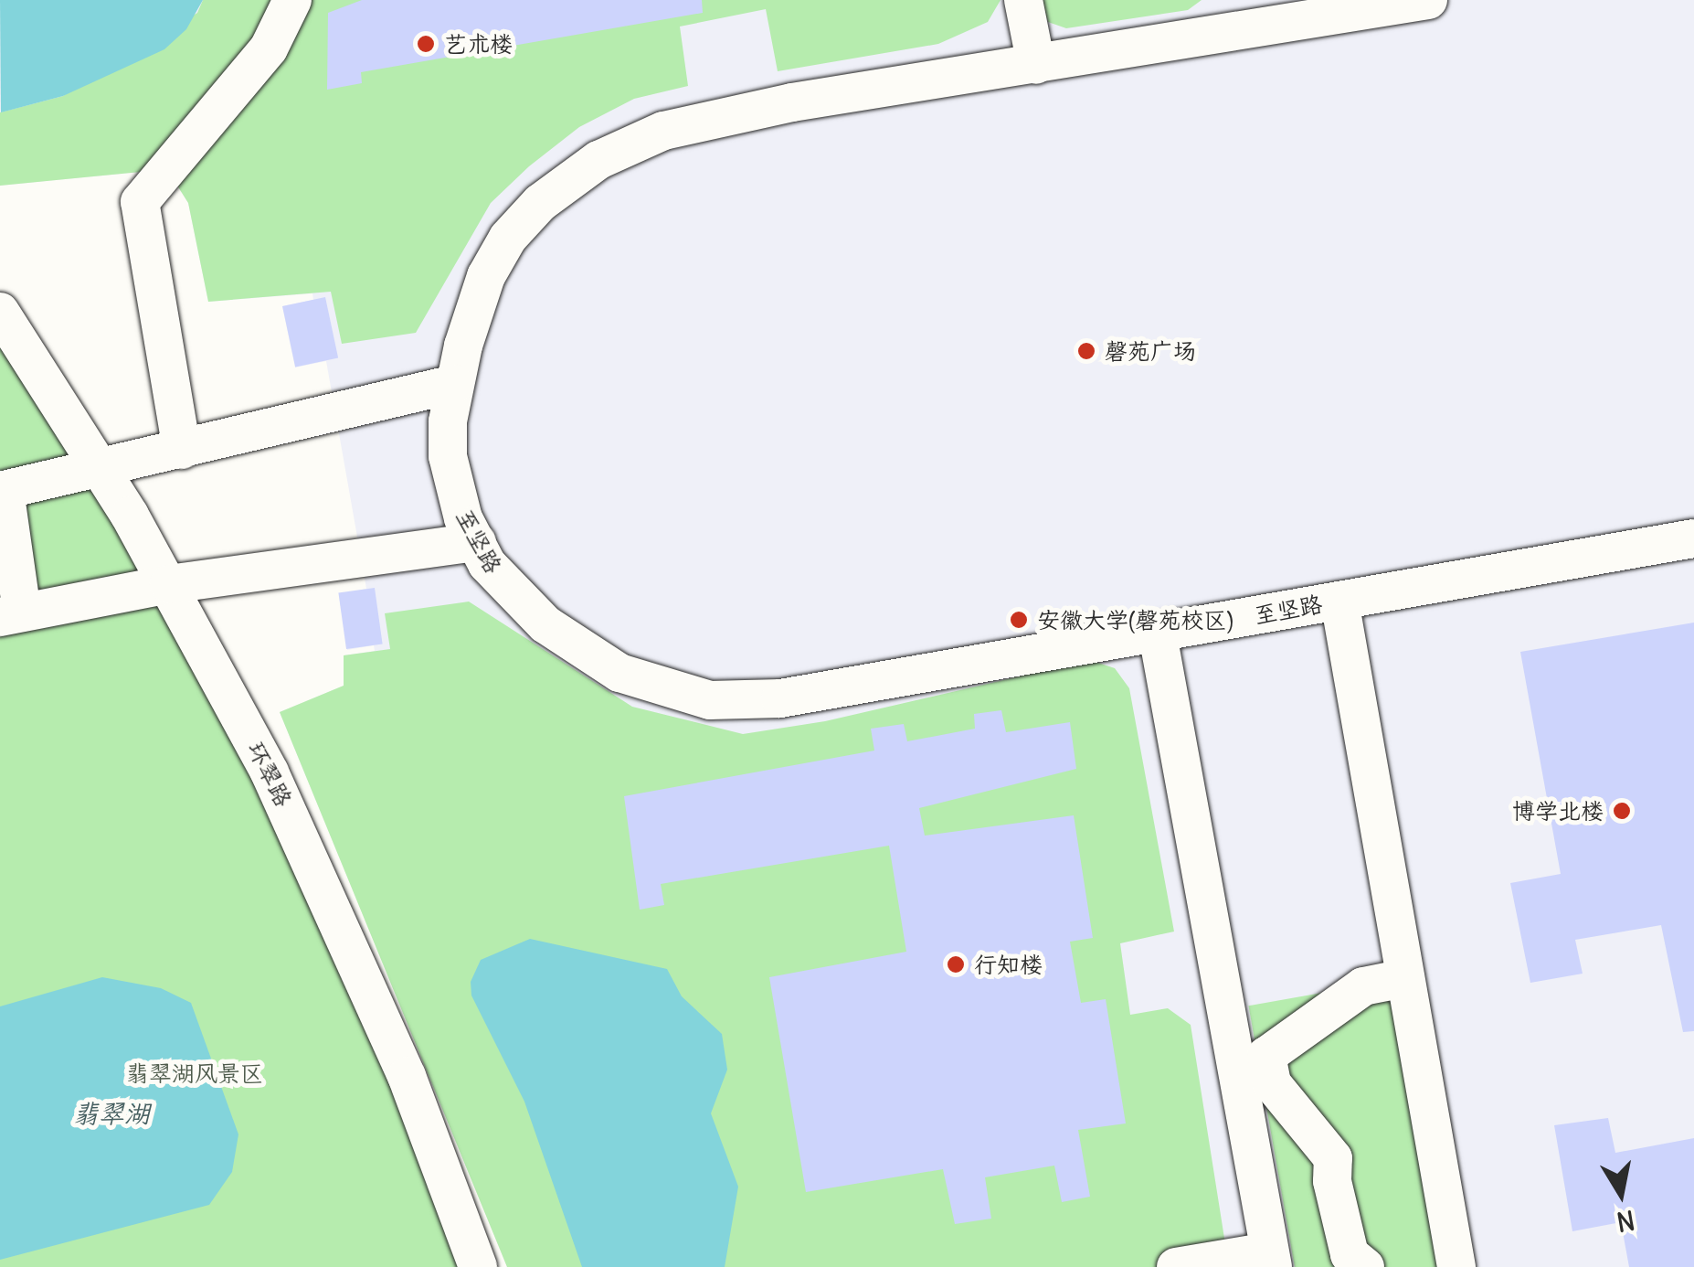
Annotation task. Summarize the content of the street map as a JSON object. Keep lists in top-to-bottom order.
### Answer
{
  "streets": {
    "street": ["至坚路", "环翠路"]
  },
  "water": ["翡翠湖"],
  "parks": ["翡翠湖风景区"],
  "places": [
    "艺术楼",
    "磬苑广场",
    "安徽大学(磬苑校区)",
    "博学北楼",
    "行知楼"
  ],
  "north": "bottom"
}
